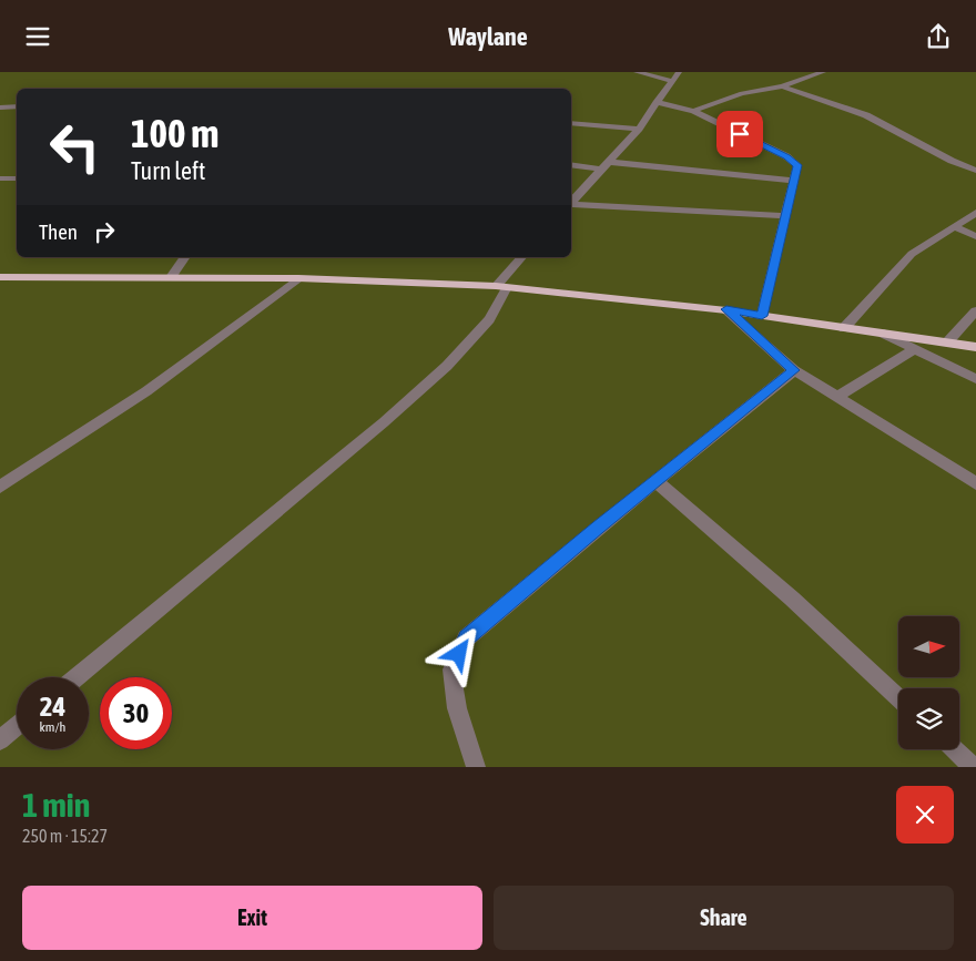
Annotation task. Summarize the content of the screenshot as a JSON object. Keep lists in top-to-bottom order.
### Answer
{
  "north": "right",
  "page": {
    "header": "Waylane",
    "turn": ["100 m", "Turn left"],
    "then": "Then",
    "speed": "24 km/h",
    "limit": "30",
    "heading": ["1 min", "250 m · 15:27"],
    "buttons": ["Exit", "Share"]
  }
}
